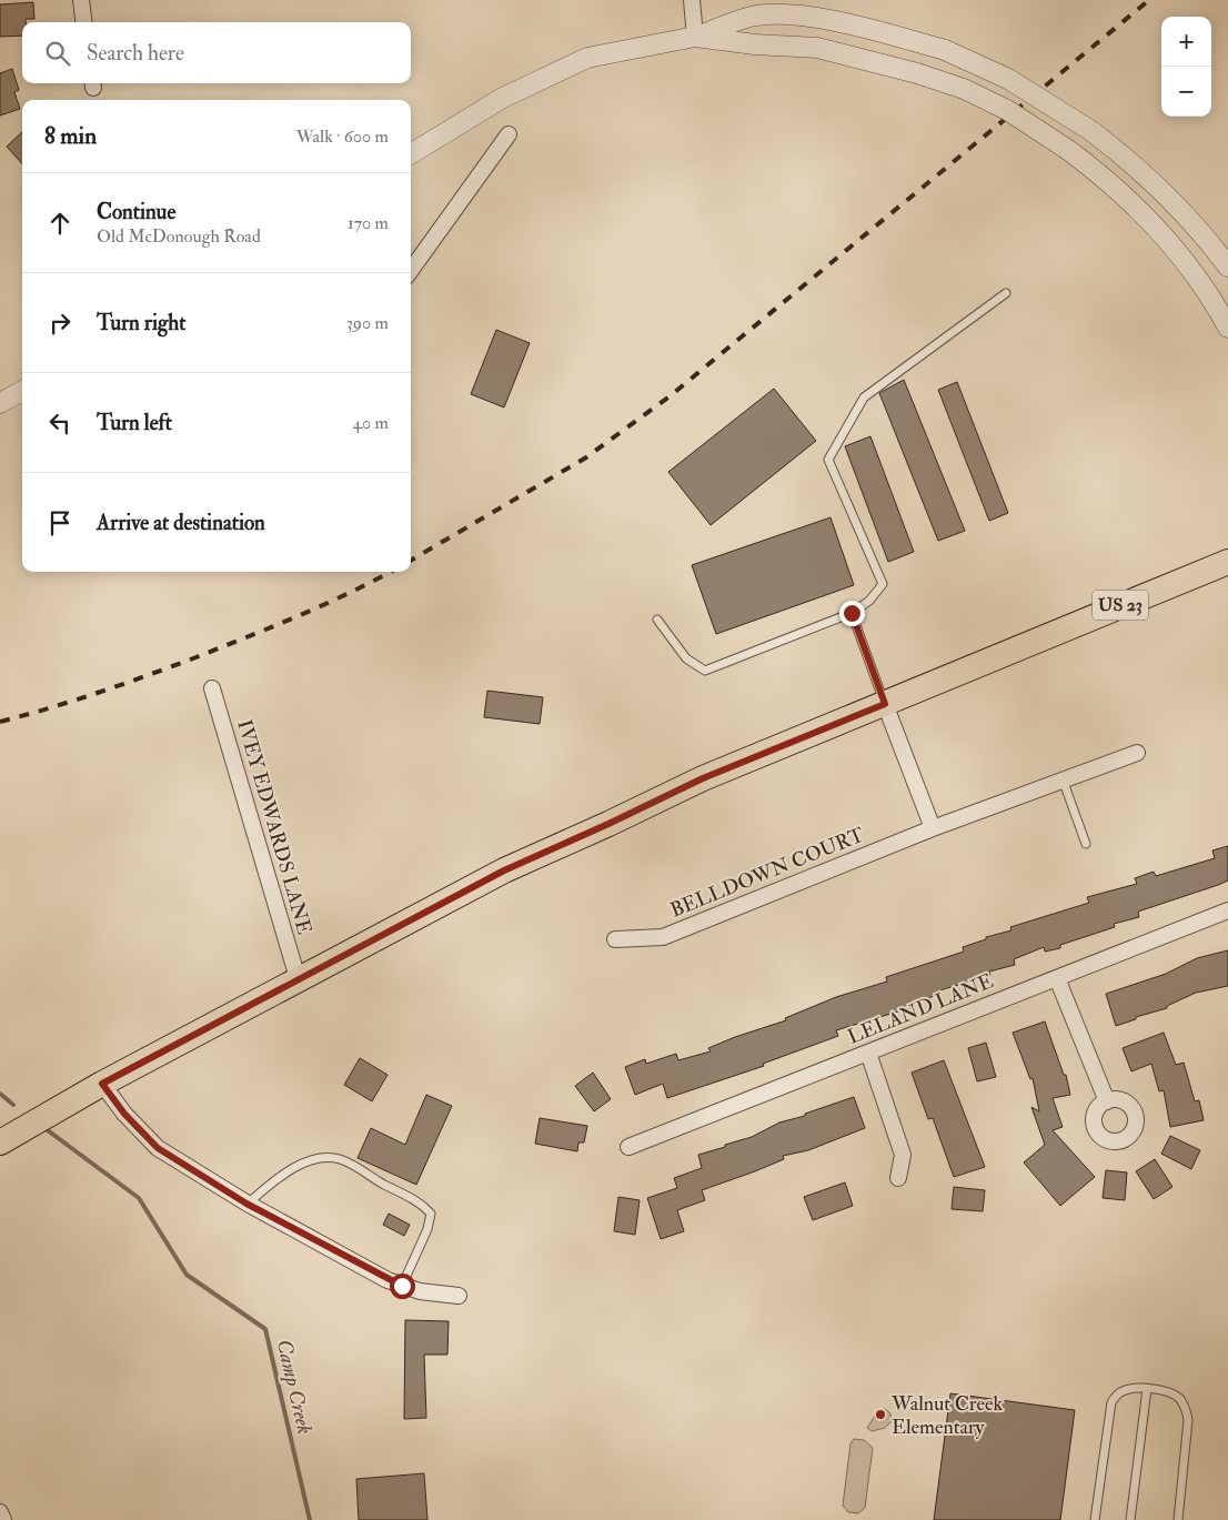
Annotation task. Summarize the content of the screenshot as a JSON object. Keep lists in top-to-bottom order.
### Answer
{
  "streets": {
    "main road": ["US 23"],
    "street": ["IVEY EDWARDS LANE", "BELLDOWN COURT", "LELAND LANE"]
  },
  "crossings": [
    ["US 23", "IVEY EDWARDS LANE"]
  ],
  "water": ["Camp Creek"],
  "places": ["Walnut Creek Elementary"],
  "page": {
    "map_buttons": ["+", "−"],
    "search": "Search here",
    "heading": ["8 min", "Walk · 600 m"],
    "list": [
      ["Continue", "Old McDonough Road", "170 m"],
      ["Turn right", "390 m"],
      ["Turn left", "40 m"],
      "Arrive at destination"
    ]
  }
}
